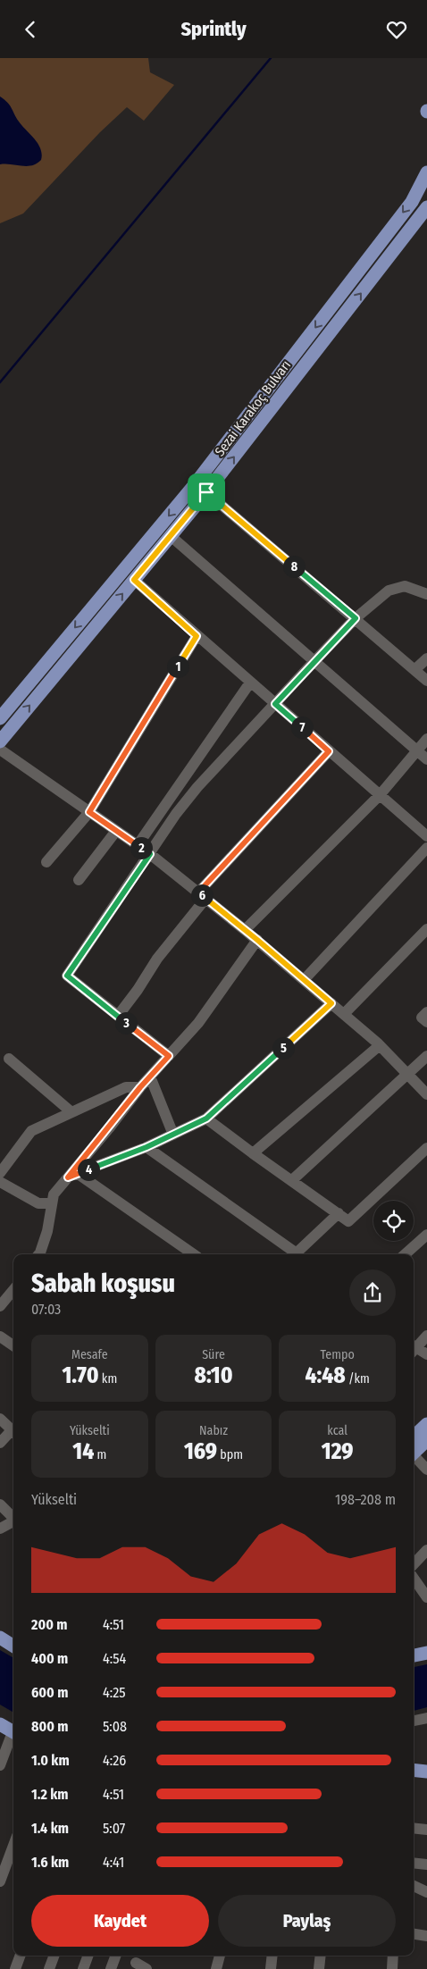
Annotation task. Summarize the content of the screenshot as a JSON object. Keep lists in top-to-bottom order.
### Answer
{
  "streets": {
    "main road": ["Sezai Karakoç Bulvarı"]
  },
  "page": {
    "header": "Sprintly",
    "pins": [
      "8",
      "1",
      "7",
      "2",
      "6",
      "3",
      "5",
      "4"
    ],
    "heading": ["Sabah koşusu", "07:03"],
    "stats": [
      ["Mesafe", "1.70 km"],
      ["Süre", "8:10"],
      ["Tempo", "4:48 /km"],
      ["Yükselti", "14 m"],
      ["Nabız", "169 bpm"],
      ["kcal", "129"]
    ],
    "chart": ["Yükselti", "198–208 m"],
    "list": [
      {
        "name": "200 m",
        "note": "4:51"
      },
      {
        "name": "400 m",
        "note": "4:54"
      },
      {
        "name": "600 m",
        "note": "4:25"
      },
      {
        "name": "800 m",
        "note": "5:08"
      },
      {
        "name": "1.0 km",
        "note": "4:26"
      },
      {
        "name": "1.2 km",
        "note": "4:51"
      },
      {
        "name": "1.4 km",
        "note": "5:07"
      },
      {
        "name": "1.6 km",
        "note": "4:41"
      }
    ],
    "buttons": ["Kaydet", "Paylaş"]
  }
}
